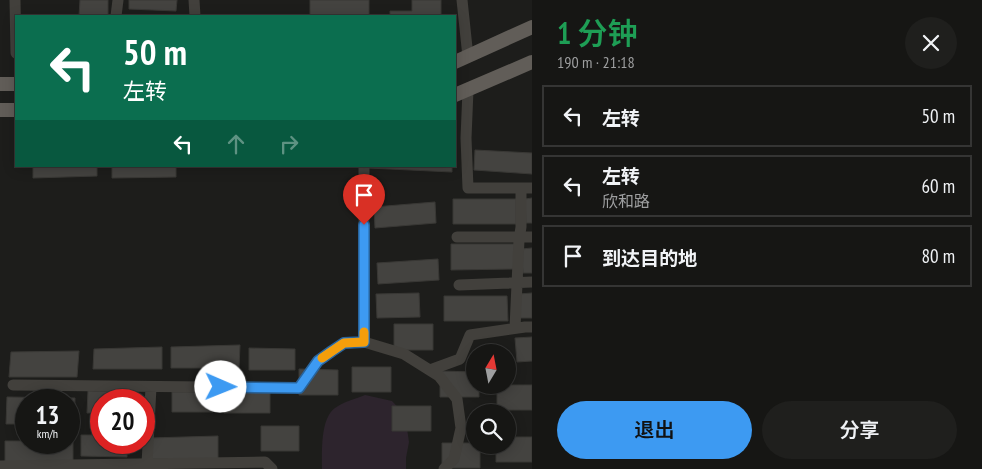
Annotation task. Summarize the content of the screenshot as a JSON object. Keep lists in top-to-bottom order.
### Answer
{
  "north": "top",
  "page": {
    "heading": ["1 分钟", "190 m · 21:18"],
    "turn": ["50 m", "左转"],
    "list": [
      {
        "name": "左转",
        "value": "50 m"
      },
      {
        "name": "左转",
        "note": "欣和路",
        "value": "60 m"
      },
      {
        "name": "到达目的地",
        "value": "80 m"
      }
    ],
    "speed": "13 km/h",
    "limit": "20",
    "buttons": ["退出", "分享"]
  }
}
